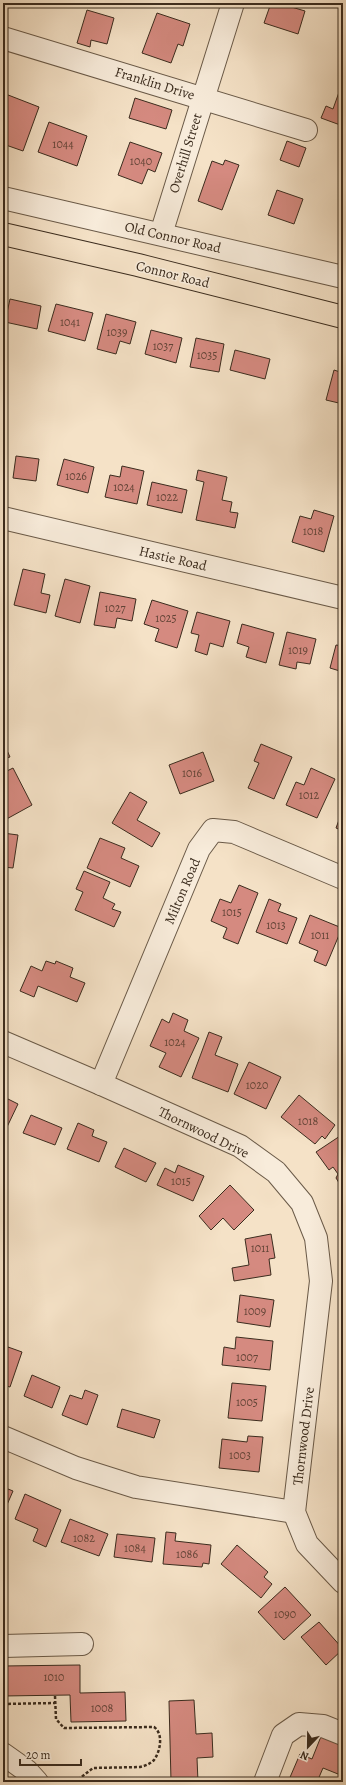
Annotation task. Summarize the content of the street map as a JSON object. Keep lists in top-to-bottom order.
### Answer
{
  "streets": {
    "main road": ["Connor Road"],
    "street": [
      "Franklin Drive",
      "Overhill Street",
      "Old Connor Road",
      "Hastie Road",
      "Milton Road",
      "Thornwood Drive"
    ]
  },
  "crossings": [
    ["Franklin Drive", "Overhill Street"],
    ["Overhill Street", "Old Connor Road"],
    ["Milton Road", "Thornwood Drive"]
  ],
  "house_numbers": [
    "1044",
    "1040",
    "1041",
    "1039",
    "1037",
    "1035",
    "1026",
    "1024",
    "1022",
    "1018",
    "1027",
    "1025",
    "1019",
    "1016",
    "1012",
    "1015",
    "1013",
    "1011",
    "1024",
    "1020",
    "1018",
    "1015",
    "1011",
    "1009",
    "1007",
    "1005",
    "1003",
    "1082",
    "1084",
    "1086",
    "1090",
    "1010",
    "1008"
  ],
  "scale_bar": "20 m",
  "north": "bottom"
}
